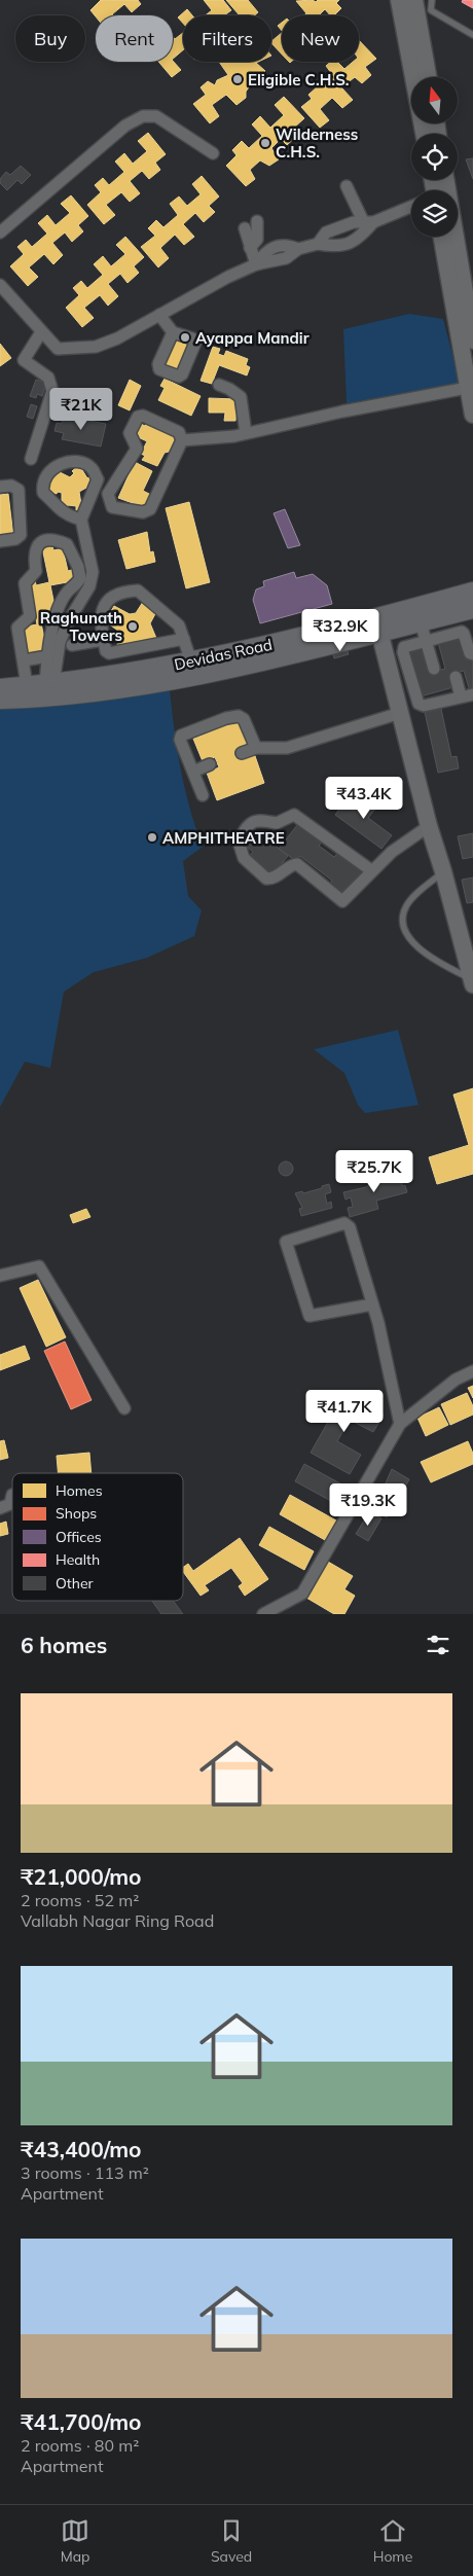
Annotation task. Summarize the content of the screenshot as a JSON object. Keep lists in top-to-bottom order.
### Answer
{
  "streets": {
    "main road": ["Devidas Road"]
  },
  "places": [
    "Eligible C.H.S.",
    "Wilderness C.H.S.",
    "Ayappa Mandir",
    "Raghunath Towers",
    "AMPHITHEATRE"
  ],
  "legend": [
    "Homes",
    "Shops",
    "Offices",
    "Health",
    "Other"
  ],
  "north": "top",
  "page": {
    "chip": [
      "Buy",
      "Rent",
      "Filters",
      "New"
    ],
    "price": [
      "₹21K",
      "₹32.9K",
      "₹43.4K",
      "₹25.7K",
      "₹41.7K",
      "₹19.3K"
    ],
    "heading": "6 homes",
    "list": [
      {
        "name": "₹21,000/mo",
        "note": "2 rooms · 52 m² · Vallabh Nagar Ring Road"
      },
      {
        "name": "₹43,400/mo",
        "note": "3 rooms · 113 m² · Apartment"
      },
      {
        "name": "₹41,700/mo",
        "note": "2 rooms · 80 m² · Apartment"
      }
    ],
    "tabs": ["Map", "Saved", "Home"]
  }
}
